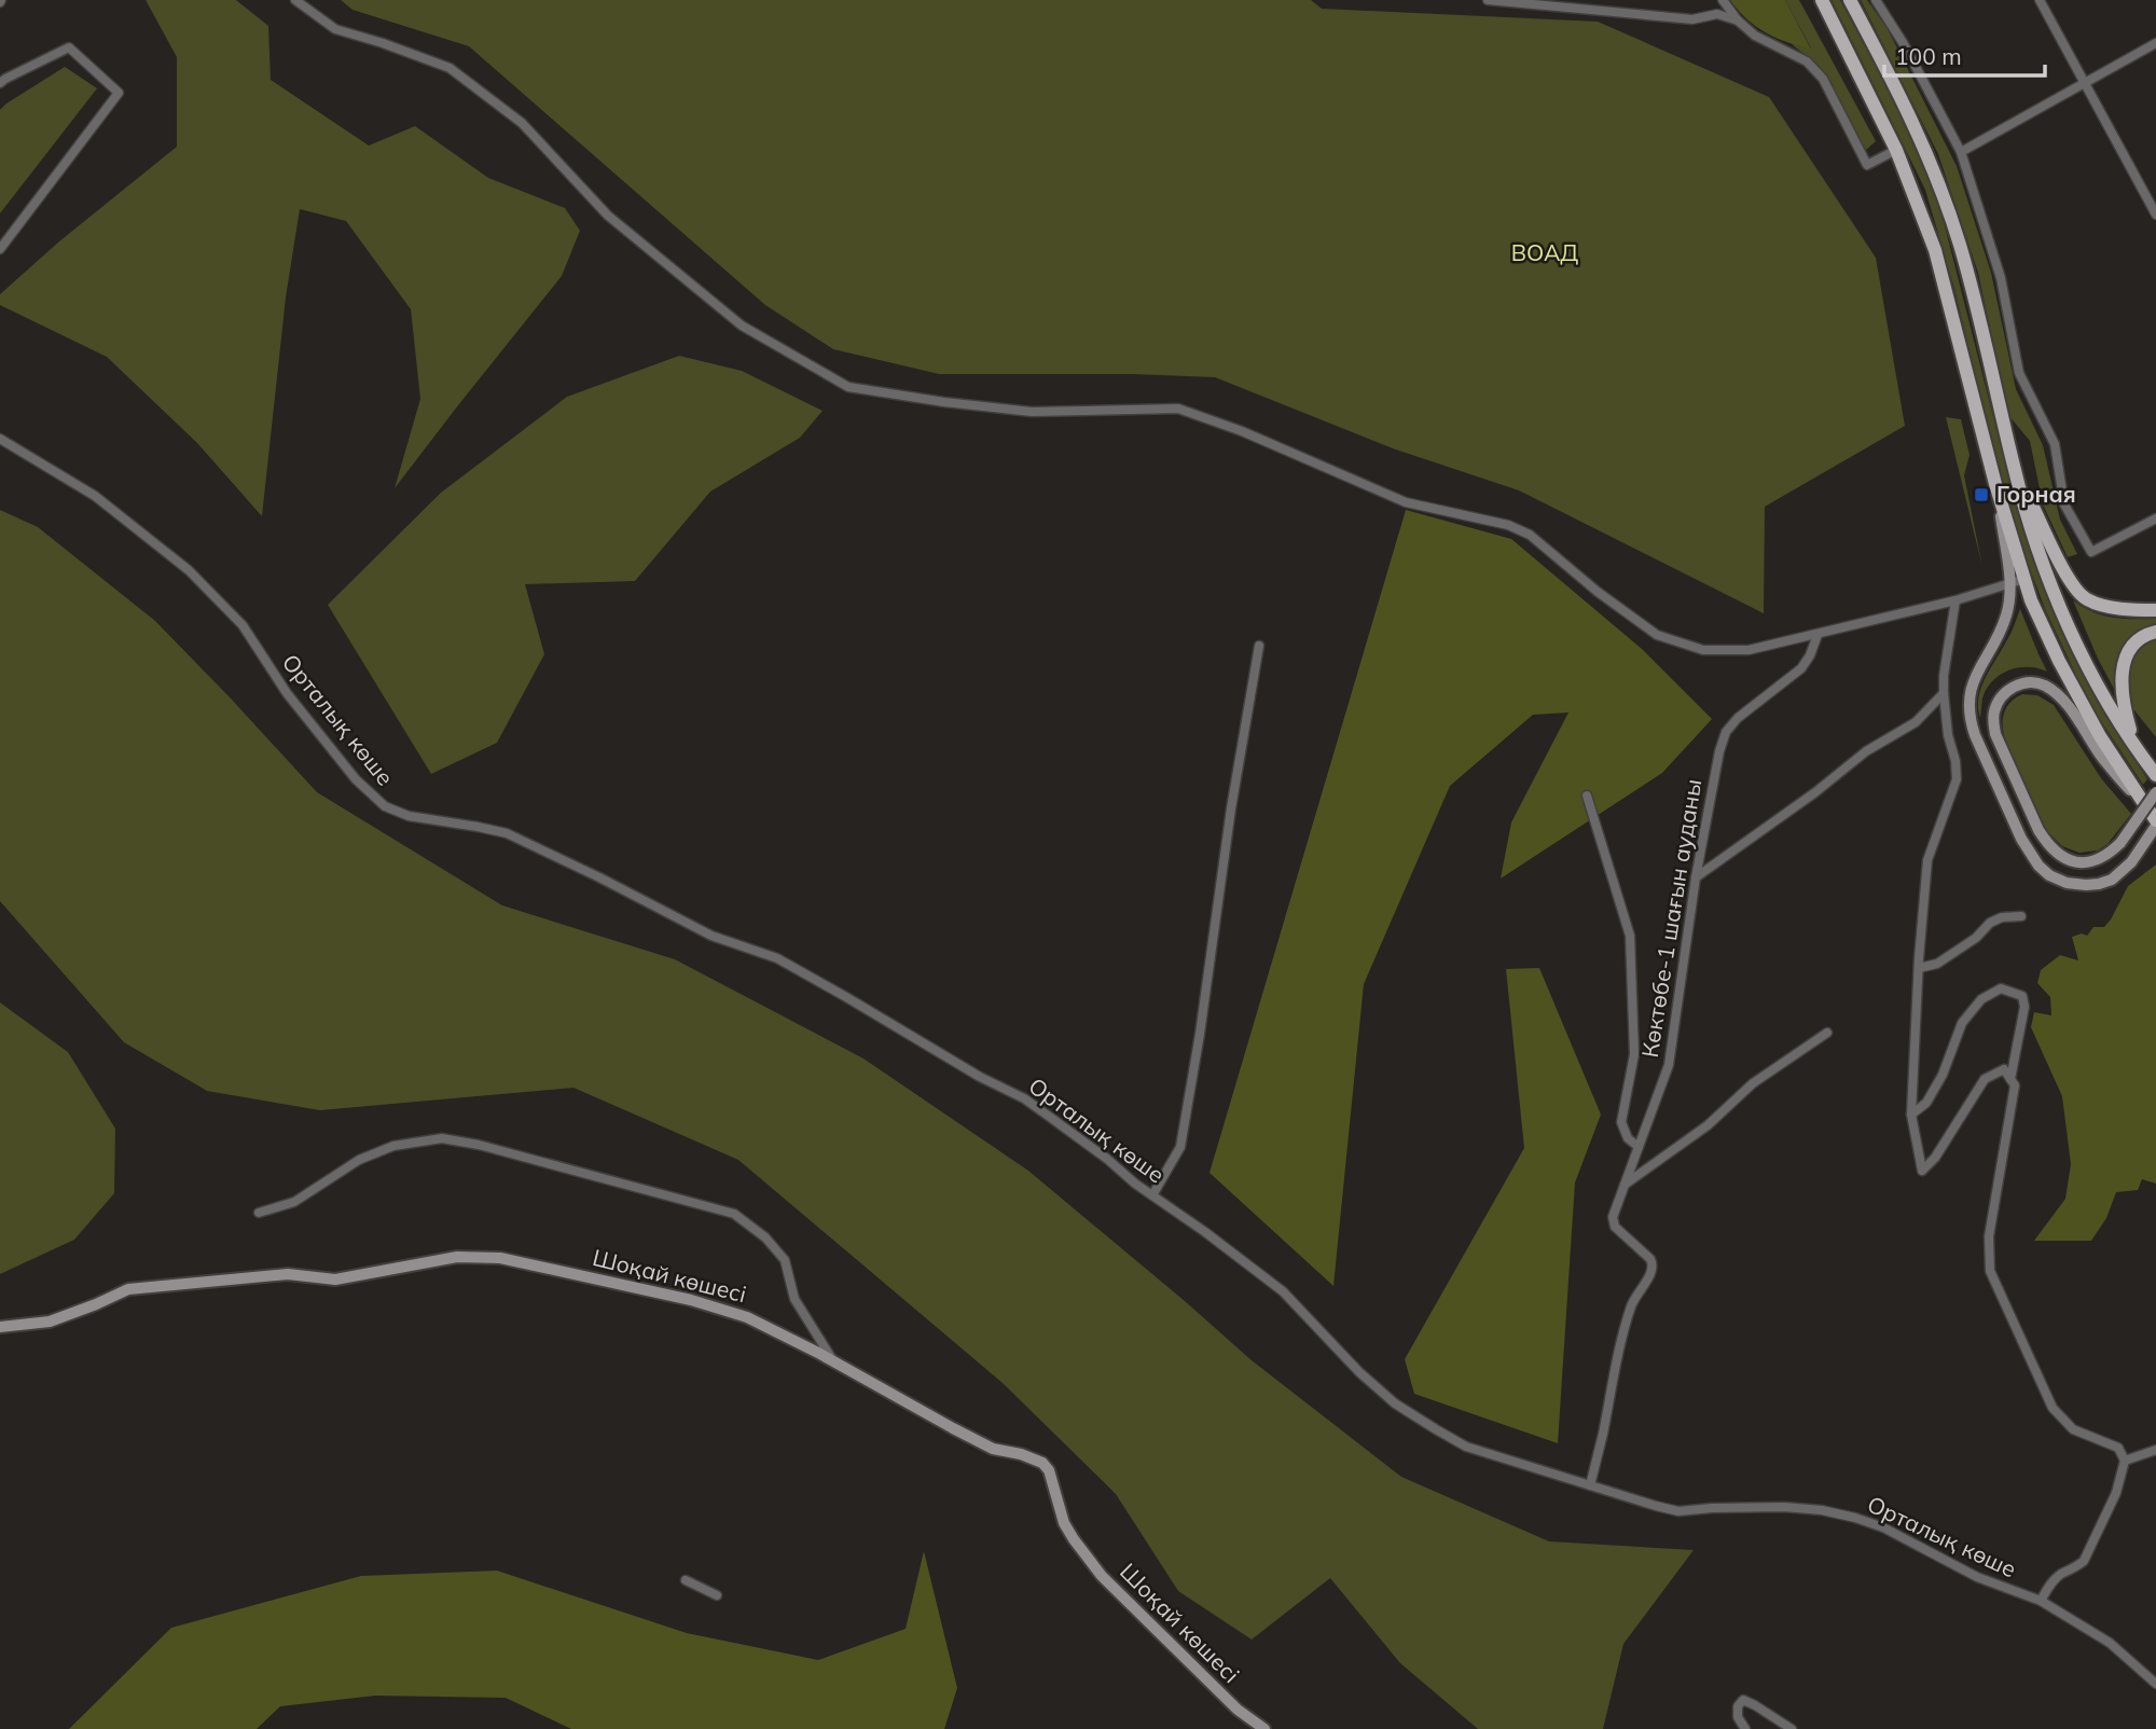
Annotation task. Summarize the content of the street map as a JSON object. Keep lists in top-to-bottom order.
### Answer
{
  "streets": {
    "street": ["Орталық көше", "Көктөбе-1 шағын ауданы", "Шоқай көшесі"]
  },
  "crossings": [
    ["Орталық көше", "Көктөбе-1 шағын ауданы"]
  ],
  "parks": ["ВОАД"],
  "places": {
    "transit": ["Горная"]
  },
  "scale_bar": "100 m"
}
